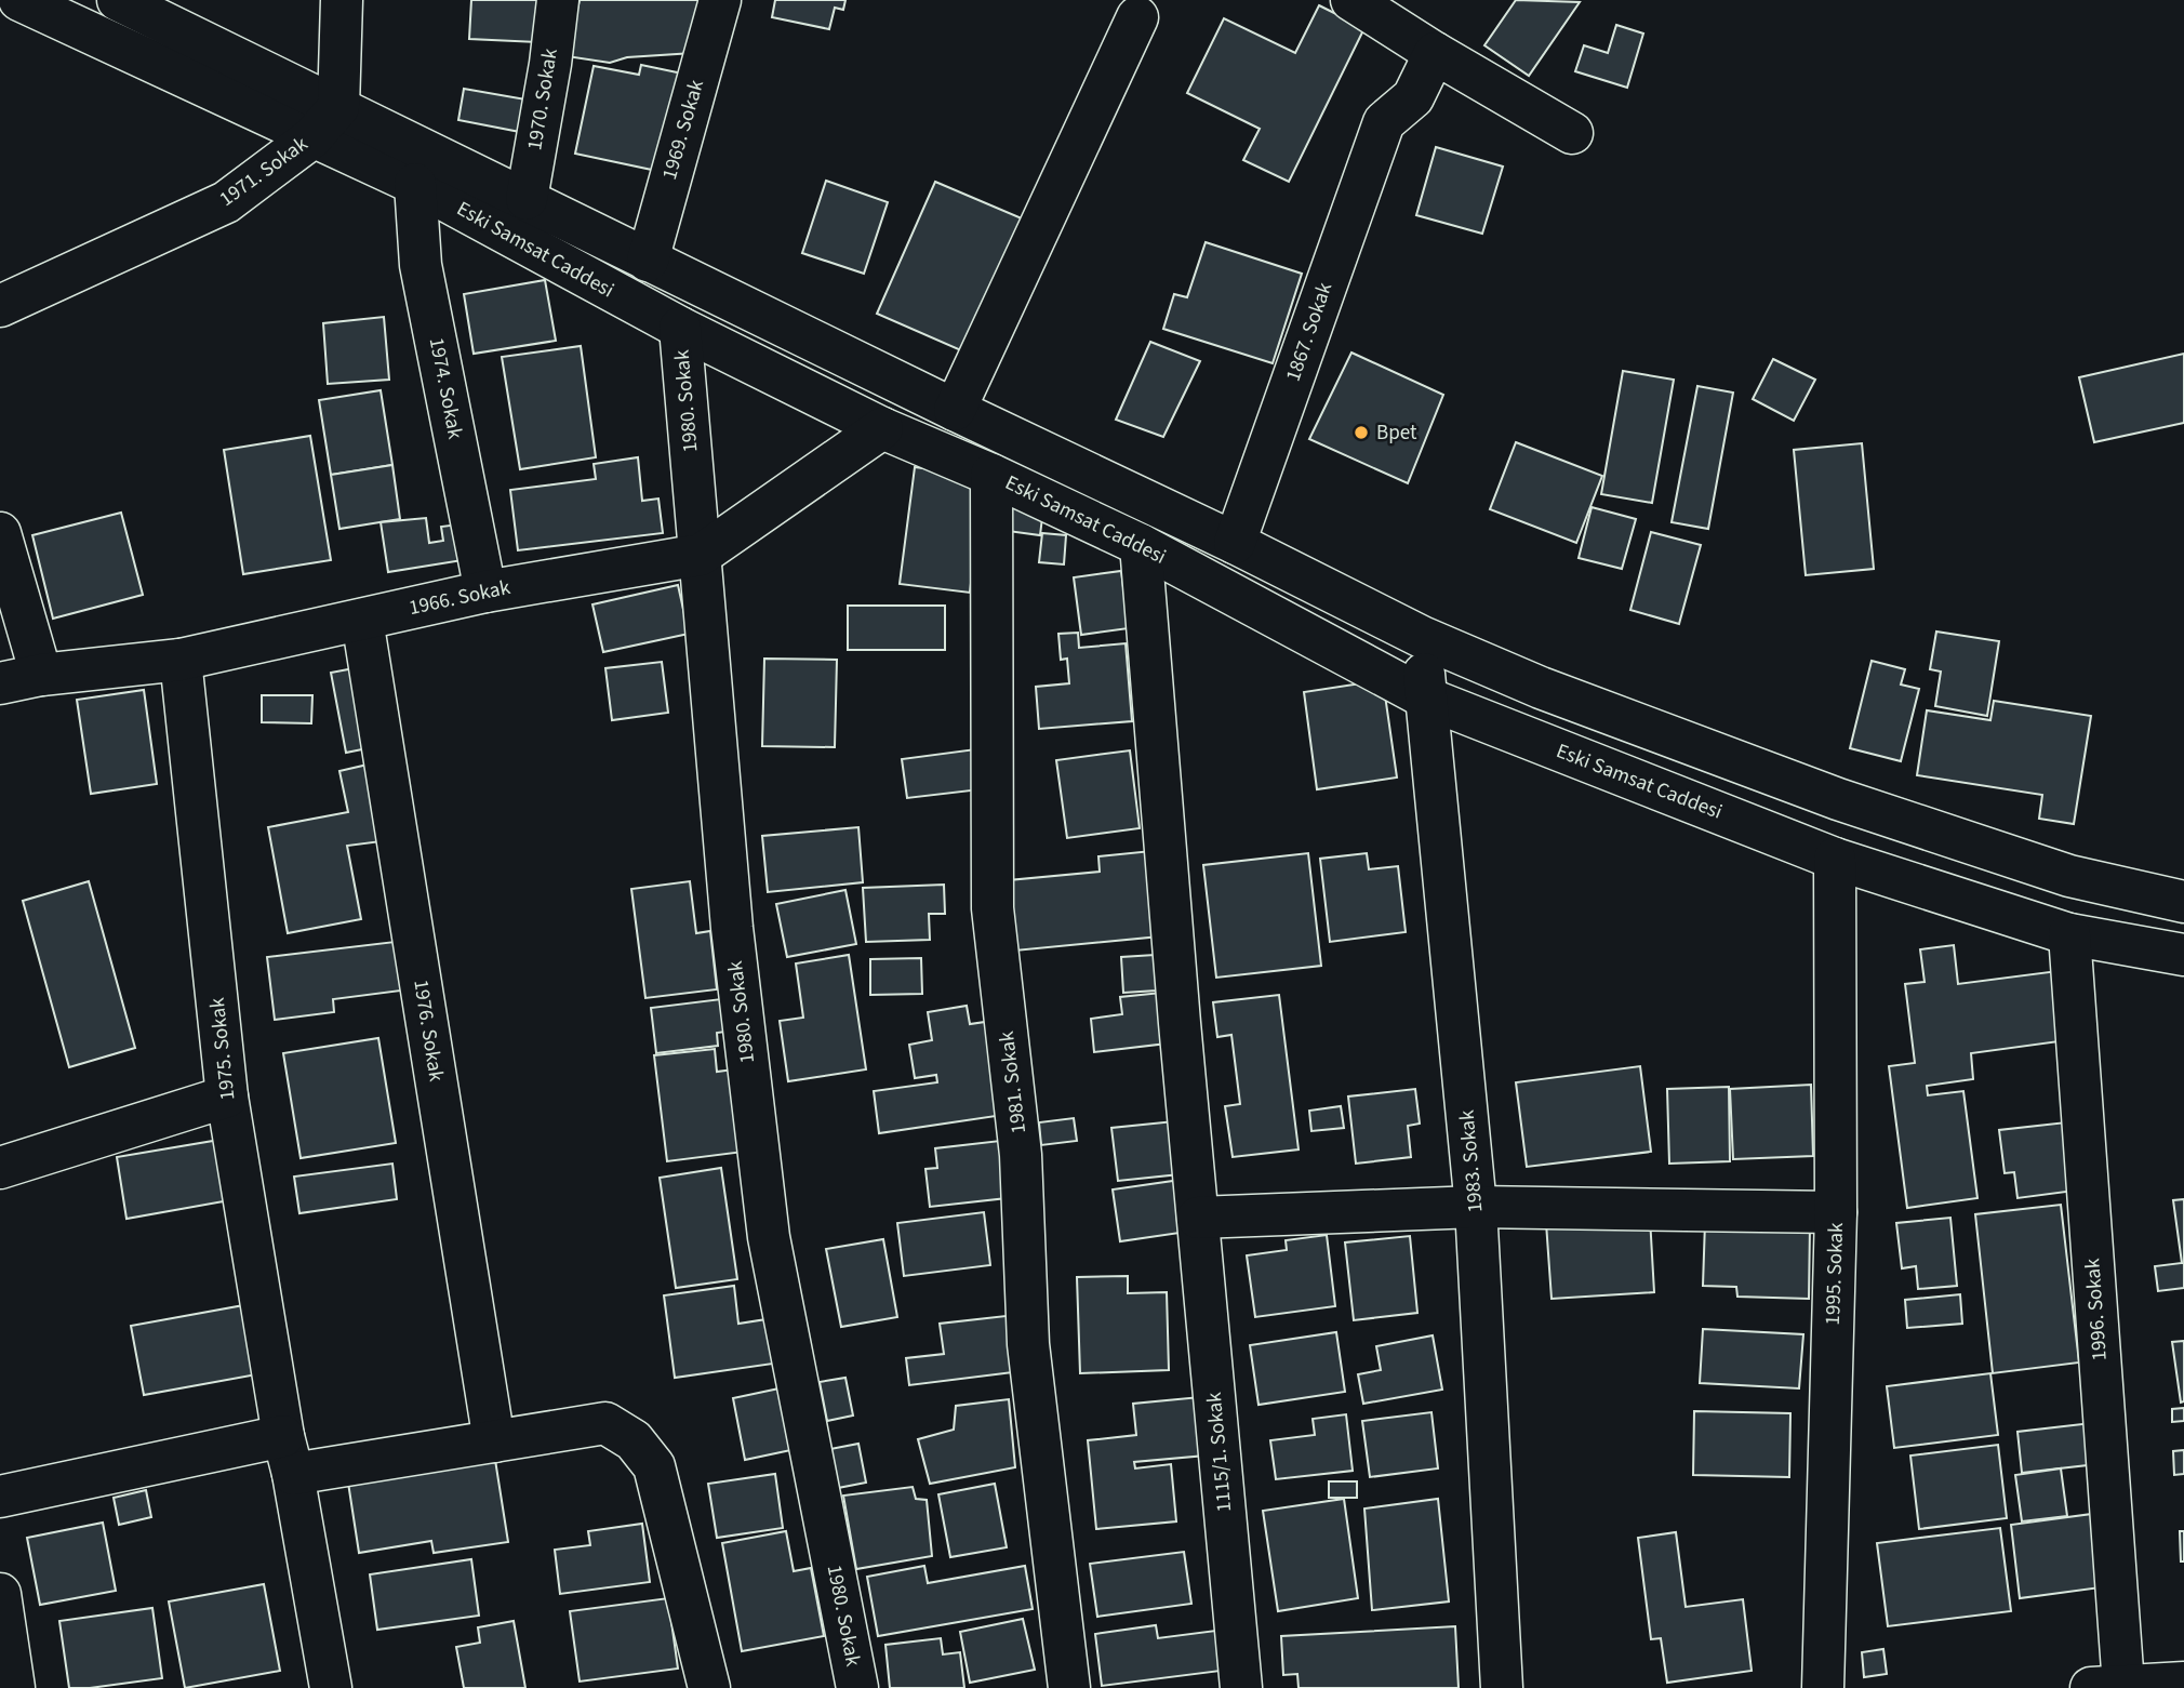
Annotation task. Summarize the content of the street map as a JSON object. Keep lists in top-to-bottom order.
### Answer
{
  "streets": {
    "street": [
      "1970. Sokak",
      "1969. Sokak",
      "1971. Sokak",
      "Eski Samsat Caddesi",
      "1867. Sokak",
      "1974. Sokak",
      "1980. Sokak",
      "1966. Sokak",
      "1976. Sokak",
      "1975. Sokak",
      "1981. Sokak",
      "1983. Sokak",
      "1995. Sokak",
      "1996. Sokak",
      "1115/1. Sokak"
    ]
  },
  "crossings": [
    ["1970. Sokak", "Eski Samsat Caddesi"],
    ["1969. Sokak", "Eski Samsat Caddesi"],
    ["1971. Sokak", "Eski Samsat Caddesi"],
    ["Eski Samsat Caddesi", "1867. Sokak"],
    ["Eski Samsat Caddesi", "1974. Sokak"],
    ["Eski Samsat Caddesi", "1980. Sokak"],
    ["Eski Samsat Caddesi", "1966. Sokak"],
    ["Eski Samsat Caddesi", "1981. Sokak"],
    ["Eski Samsat Caddesi", "1983. Sokak"],
    ["Eski Samsat Caddesi", "1995. Sokak"],
    ["Eski Samsat Caddesi", "1996. Sokak"],
    ["Eski Samsat Caddesi", "1115/1. Sokak"],
    ["1974. Sokak", "1966. Sokak"],
    ["1980. Sokak", "1966. Sokak"],
    ["1966. Sokak", "1976. Sokak"],
    ["1966. Sokak", "1975. Sokak"]
  ],
  "places": ["Bpet"]
}
